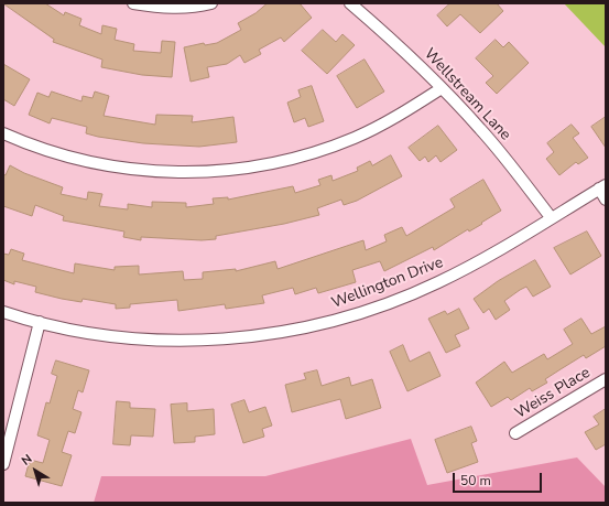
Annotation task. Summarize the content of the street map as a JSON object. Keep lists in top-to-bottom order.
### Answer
{
  "streets": {
    "street": ["Wellstream Lane", "Wellington Drive", "Weiss Place"]
  },
  "crossings": [
    ["Wellstream Lane", "Wellington Drive"]
  ],
  "scale_bar": "50 m",
  "north": "top left"
}
